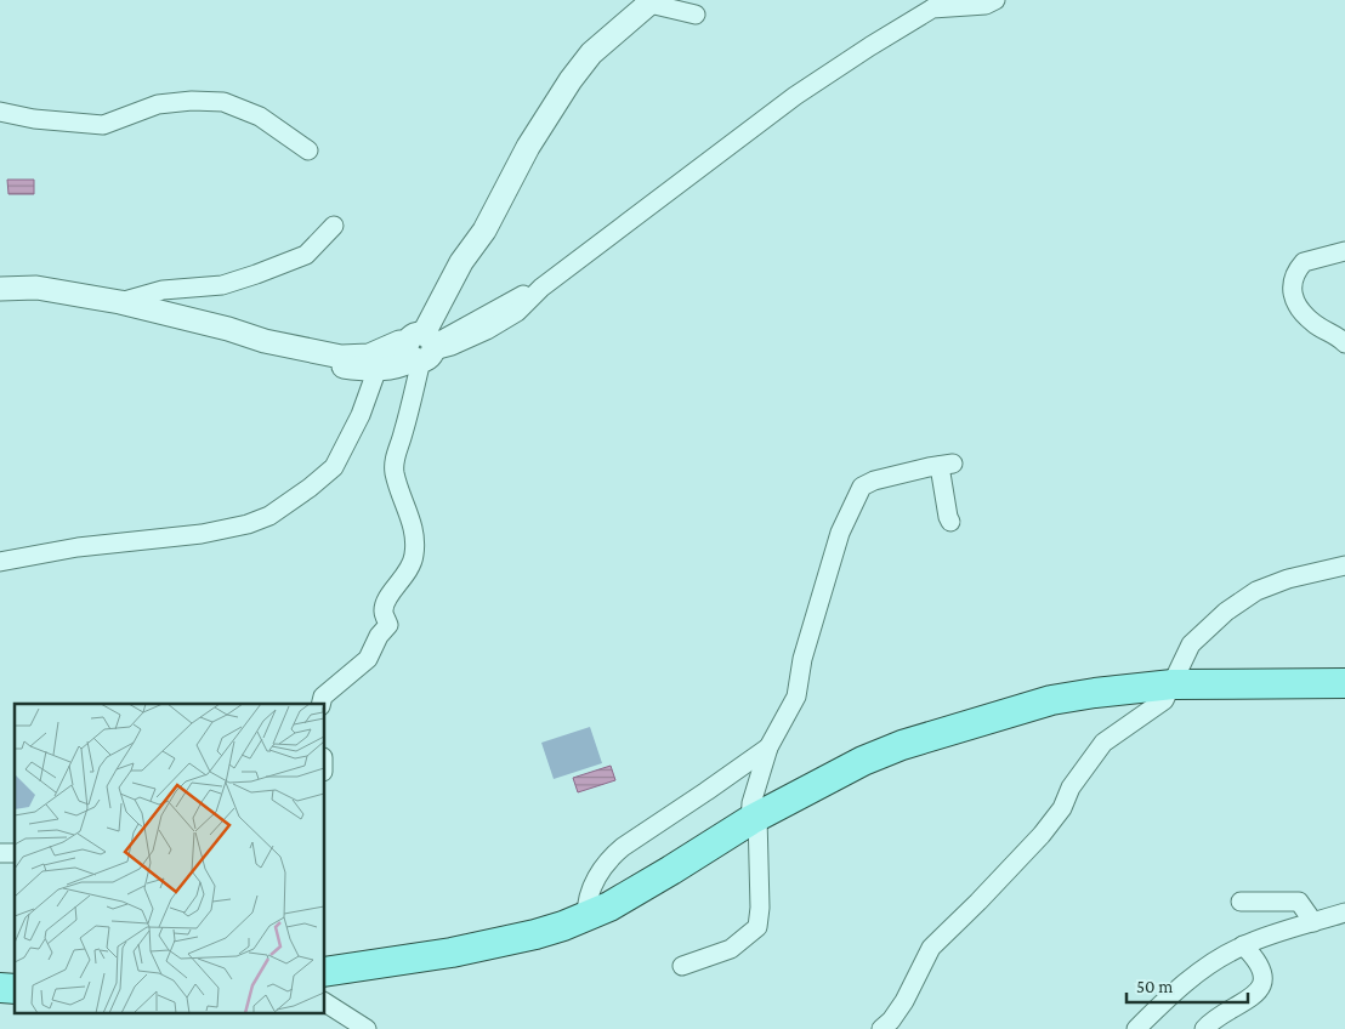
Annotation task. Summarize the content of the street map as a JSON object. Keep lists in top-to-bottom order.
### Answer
{
  "scale_bar": "50 m"
}
